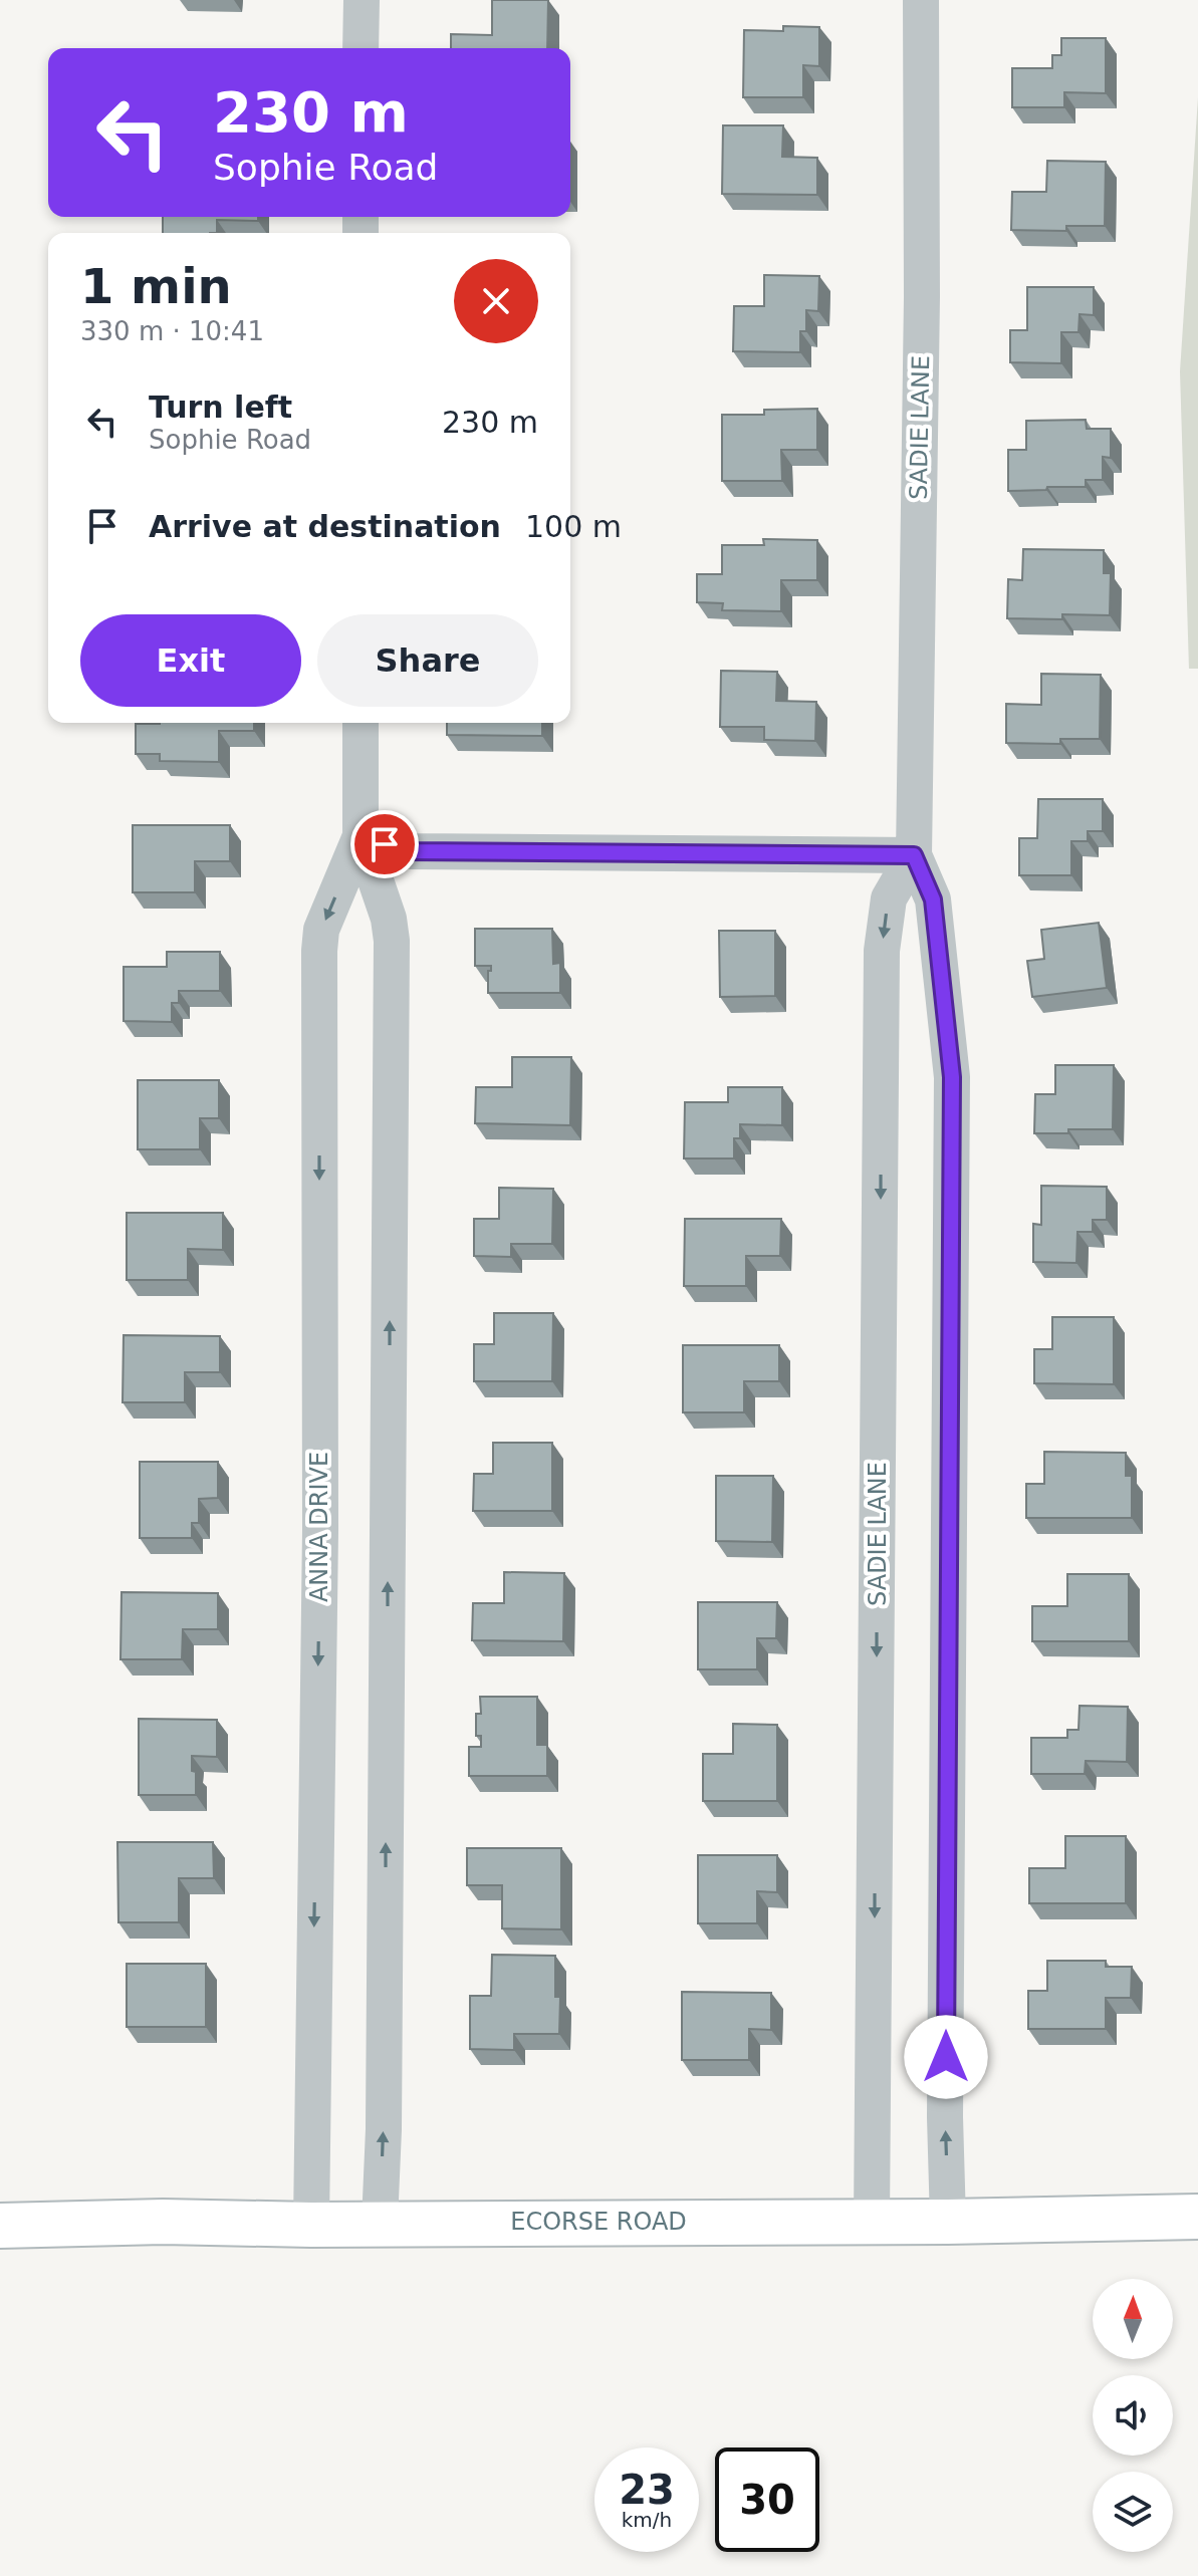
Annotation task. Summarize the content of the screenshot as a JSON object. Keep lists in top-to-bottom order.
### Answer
{
  "streets": {
    "main road": ["ECORSE ROAD"],
    "street": ["SADIE LANE", "ANNA DRIVE"]
  },
  "crossings": [
    ["SADIE LANE", "ECORSE ROAD"],
    ["ANNA DRIVE", "ECORSE ROAD"]
  ],
  "north": "top",
  "page": {
    "turn": ["230 m", "Sophie Road"],
    "heading": ["1 min", "330 m · 10:41"],
    "list": [
      {
        "name": "Turn left",
        "note": "Sophie Road",
        "value": "230 m"
      },
      {
        "name": "Arrive at destination",
        "value": "100 m"
      }
    ],
    "buttons": ["Exit", "Share"],
    "speed": "23 km/h",
    "limit": "30"
  }
}
